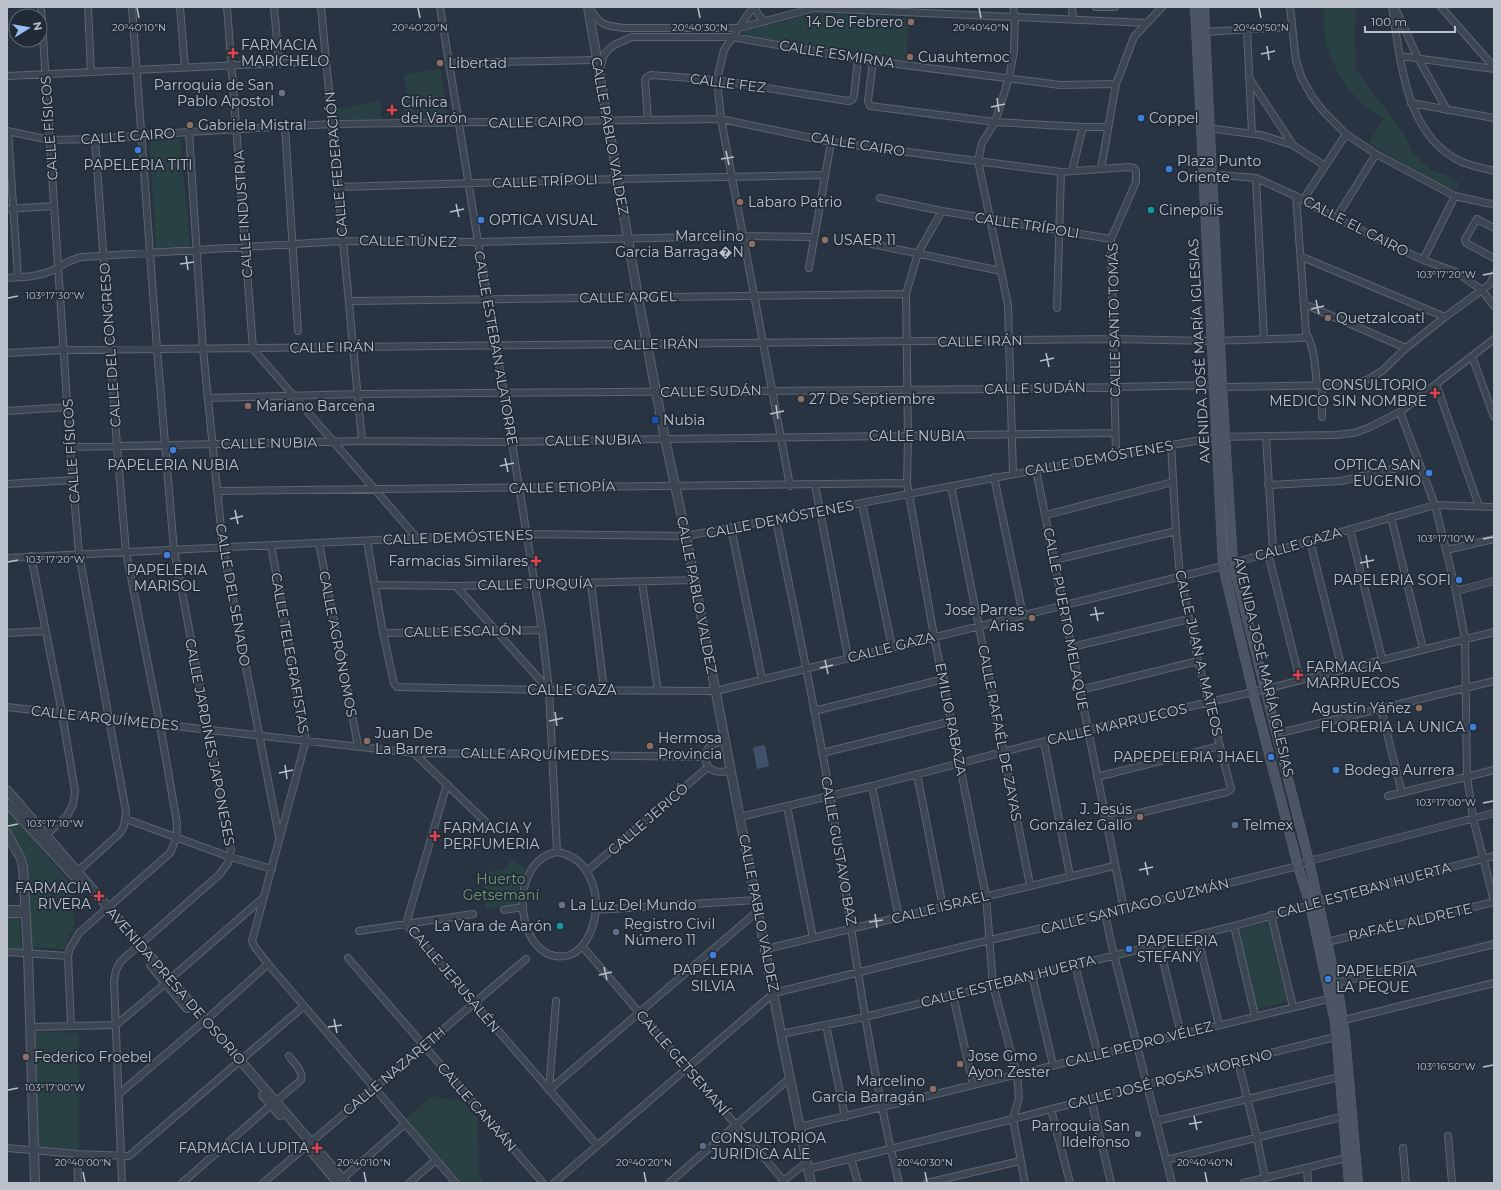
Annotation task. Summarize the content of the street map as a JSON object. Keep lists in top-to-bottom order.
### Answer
{
  "streets": {
    "main road": ["AVENIDA JOSÉ MARÍA IGLESIAS"],
    "street": [
      "CALLE ESMIRNA",
      "CALLE FEZ",
      "CALLE CAIRO",
      "CALLE FÍSICOS",
      "CALLE PABLO VALDEZ",
      "CALLE FEDERACIÓN",
      "CALLE TRÍPOLI",
      "CALLE INDUSTRIA",
      "CALLE EL CAIRO",
      "CALLE TÚNEZ",
      "CALLE ARGEL",
      "CALLE SANTO TOMÁS",
      "CALLE IRÁN",
      "CALLE DEL CONGRESO",
      "CALLE ESTEBAN ALATORRE",
      "CALLE SUDÁN",
      "CALLE NUBIA",
      "CALLE DEMÓSTENES",
      "CALLE ETIOPÍA",
      "CALLE GAZA",
      "CALLE TURQUÍA",
      "CALLE DEL SENADO",
      "CALLE PUERTO MELAQUE",
      "CALLE ESCALÓN",
      "CALLE AGRÓNOMOS",
      "CALLE TELEGRAFISTAS",
      "CALLE JUAN A. MATEOS",
      "CALLE ARQUÍMEDES",
      "EMILIO RABAZA",
      "CALLE MARRUECOS",
      "CALLE RAFAÉL DE ZAYAS",
      "CALLE JARDINES JAPONESES",
      "CALLE JERICÓ",
      "CALLE GUSTAVO BAZ",
      "CALLE ESTEBAN HUERTA",
      "CALLE SANTIAGO GUZMÁN",
      "CALLE ISRAEL",
      "RAFAÉL ALDRETE",
      "CALLE JERUSALÉN",
      "AVENIDA PRESA DE OSORIO",
      "CALLE PEDRO VÉLEZ",
      "CALLE GETSEMANÍ",
      "CALLE NAZARETH",
      "CALLE JOSÉ ROSAS MORENO",
      "CALLE CANAÁN"
    ]
  },
  "crossings": [
    ["CALLE ESMIRNA", "CALLE FEZ"],
    ["CALLE ESMIRNA", "CALLE PABLO VALDEZ"],
    ["CALLE FEZ", "CALLE CAIRO"],
    ["CALLE CAIRO", "CALLE FÍSICOS"],
    ["CALLE CAIRO", "CALLE PABLO VALDEZ"],
    ["CALLE CAIRO", "CALLE FEDERACIÓN"],
    ["CALLE CAIRO", "CALLE INDUSTRIA"],
    ["CALLE CAIRO", "CALLE SANTO TOMÁS"],
    ["CALLE CAIRO", "CALLE DEL CONGRESO"],
    ["CALLE CAIRO", "CALLE ESTEBAN ALATORRE"],
    ["CALLE CAIRO", "CALLE DEL SENADO"],
    ["CALLE CAIRO", "CALLE JARDINES JAPONESES"],
    ["CALLE FÍSICOS", "CALLE TÚNEZ"],
    ["CALLE FÍSICOS", "CALLE IRÁN"],
    ["CALLE FÍSICOS", "CALLE NUBIA"],
    ["CALLE FÍSICOS", "CALLE DEMÓSTENES"],
    ["CALLE FÍSICOS", "CALLE ARQUÍMEDES"],
    ["CALLE PABLO VALDEZ", "CALLE TRÍPOLI"],
    ["CALLE PABLO VALDEZ", "CALLE TÚNEZ"],
    ["CALLE PABLO VALDEZ", "CALLE ARGEL"],
    ["CALLE PABLO VALDEZ", "CALLE IRÁN"],
    ["CALLE PABLO VALDEZ", "CALLE SUDÁN"],
    ["CALLE PABLO VALDEZ", "CALLE NUBIA"],
    ["CALLE PABLO VALDEZ", "CALLE DEMÓSTENES"],
    ["CALLE PABLO VALDEZ", "CALLE ETIOPÍA"],
    ["CALLE PABLO VALDEZ", "CALLE GAZA"],
    ["CALLE PABLO VALDEZ", "CALLE TURQUÍA"],
    ["CALLE PABLO VALDEZ", "CALLE MARRUECOS"],
    ["CALLE PABLO VALDEZ", "CALLE ESTEBAN HUERTA"],
    ["CALLE PABLO VALDEZ", "CALLE SANTIAGO GUZMÁN"],
    ["CALLE PABLO VALDEZ", "CALLE ISRAEL"],
    ["CALLE PABLO VALDEZ", "CALLE PEDRO VÉLEZ"],
    ["CALLE PABLO VALDEZ", "CALLE JOSÉ ROSAS MORENO"],
    ["CALLE FEDERACIÓN", "CALLE TRÍPOLI"],
    ["CALLE FEDERACIÓN", "CALLE TÚNEZ"],
    ["CALLE FEDERACIÓN", "CALLE ARGEL"],
    ["CALLE FEDERACIÓN", "CALLE IRÁN"],
    ["CALLE FEDERACIÓN", "CALLE SUDÁN"],
    ["CALLE FEDERACIÓN", "CALLE NUBIA"],
    ["CALLE TRÍPOLI", "CALLE SANTO TOMÁS"],
    ["CALLE TRÍPOLI", "CALLE ESTEBAN ALATORRE"],
    ["CALLE TRÍPOLI", "EMILIO RABAZA"],
    ["CALLE INDUSTRIA", "CALLE TÚNEZ"],
    ["CALLE INDUSTRIA", "CALLE IRÁN"],
    ["CALLE EL CAIRO", "AVENIDA JOSÉ MARÍA IGLESIAS"],
    ["CALLE EL CAIRO", "CALLE SUDÁN"],
    ["CALLE TÚNEZ", "CALLE DEL CONGRESO"],
    ["CALLE TÚNEZ", "CALLE ESTEBAN ALATORRE"],
    ["CALLE TÚNEZ", "CALLE DEL SENADO"],
    ["CALLE TÚNEZ", "CALLE JARDINES JAPONESES"],
    ["CALLE ARGEL", "CALLE ESTEBAN ALATORRE"],
    ["CALLE ARGEL", "EMILIO RABAZA"],
    ["CALLE SANTO TOMÁS", "CALLE IRÁN"],
    ["CALLE SANTO TOMÁS", "CALLE SUDÁN"],
    ["CALLE SANTO TOMÁS", "CALLE NUBIA"],
    ["CALLE SANTO TOMÁS", "CALLE DEMÓSTENES"],
    ["CALLE IRÁN", "CALLE DEL CONGRESO"],
    ["CALLE IRÁN", "CALLE ESTEBAN ALATORRE"],
    ["CALLE IRÁN", "AVENIDA JOSÉ MARÍA IGLESIAS"],
    ["CALLE IRÁN", "CALLE DEL SENADO"],
    ["CALLE IRÁN", "EMILIO RABAZA"],
    ["CALLE IRÁN", "CALLE JARDINES JAPONESES"],
    ["CALLE DEL CONGRESO", "CALLE NUBIA"],
    ["CALLE DEL CONGRESO", "CALLE DEMÓSTENES"],
    ["CALLE DEL CONGRESO", "CALLE ARQUÍMEDES"],
    ["CALLE ESTEBAN ALATORRE", "CALLE SUDÁN"],
    ["CALLE ESTEBAN ALATORRE", "CALLE NUBIA"],
    ["CALLE ESTEBAN ALATORRE", "CALLE DEMÓSTENES"],
    ["CALLE ESTEBAN ALATORRE", "CALLE ETIOPÍA"],
    ["CALLE ESTEBAN ALATORRE", "CALLE GAZA"],
    ["CALLE ESTEBAN ALATORRE", "CALLE TURQUÍA"],
    ["CALLE ESTEBAN ALATORRE", "CALLE ESCALÓN"],
    ["CALLE ESTEBAN ALATORRE", "CALLE ARQUÍMEDES"],
    ["CALLE ESTEBAN ALATORRE", "CALLE JERICÓ"],
    ["CALLE ESTEBAN ALATORRE", "CALLE GETSEMANÍ"],
    ["AVENIDA JOSÉ MARÍA IGLESIAS", "CALLE SUDÁN"],
    ["AVENIDA JOSÉ MARÍA IGLESIAS", "CALLE DEMÓSTENES"],
    ["AVENIDA JOSÉ MARÍA IGLESIAS", "CALLE GAZA"],
    ["AVENIDA JOSÉ MARÍA IGLESIAS", "CALLE MARRUECOS"],
    ["AVENIDA JOSÉ MARÍA IGLESIAS", "CALLE ESTEBAN HUERTA"],
    ["AVENIDA JOSÉ MARÍA IGLESIAS", "CALLE SANTIAGO GUZMÁN"],
    ["AVENIDA JOSÉ MARÍA IGLESIAS", "RAFAÉL ALDRETE"],
    ["AVENIDA JOSÉ MARÍA IGLESIAS", "CALLE PEDRO VÉLEZ"],
    ["AVENIDA JOSÉ MARÍA IGLESIAS", "CALLE JOSÉ ROSAS MORENO"],
    ["CALLE SUDÁN", "CALLE DEL SENADO"],
    ["CALLE SUDÁN", "EMILIO RABAZA"],
    ["CALLE NUBIA", "CALLE DEL SENADO"],
    ["CALLE NUBIA", "EMILIO RABAZA"],
    ["CALLE NUBIA", "CALLE JARDINES JAPONESES"],
    ["CALLE DEMÓSTENES", "CALLE DEL SENADO"],
    ["CALLE DEMÓSTENES", "CALLE PUERTO MELAQUE"],
    ["CALLE DEMÓSTENES", "CALLE AGRÓNOMOS"],
    ["CALLE DEMÓSTENES", "CALLE TELEGRAFISTAS"],
    ["CALLE DEMÓSTENES", "CALLE JUAN A. MATEOS"],
    ["CALLE DEMÓSTENES", "EMILIO RABAZA"],
    ["CALLE DEMÓSTENES", "CALLE RAFAÉL DE ZAYAS"],
    ["CALLE DEMÓSTENES", "CALLE JARDINES JAPONESES"],
    ["CALLE DEMÓSTENES", "CALLE GUSTAVO BAZ"],
    ["CALLE ETIOPÍA", "CALLE DEL SENADO"],
    ["CALLE ETIOPÍA", "EMILIO RABAZA"],
    ["CALLE GAZA", "CALLE PUERTO MELAQUE"],
    ["CALLE GAZA", "CALLE ESCALÓN"],
    ["CALLE GAZA", "CALLE JUAN A. MATEOS"],
    ["CALLE GAZA", "EMILIO RABAZA"],
    ["CALLE GAZA", "CALLE RAFAÉL DE ZAYAS"],
    ["CALLE GAZA", "CALLE GUSTAVO BAZ"],
    ["CALLE DEL SENADO", "CALLE TELEGRAFISTAS"],
    ["CALLE DEL SENADO", "CALLE ARQUÍMEDES"],
    ["CALLE PUERTO MELAQUE", "CALLE JUAN A. MATEOS"],
    ["CALLE PUERTO MELAQUE", "CALLE MARRUECOS"],
    ["CALLE PUERTO MELAQUE", "CALLE SANTIAGO GUZMÁN"],
    ["CALLE PUERTO MELAQUE", "CALLE ISRAEL"],
    ["CALLE AGRÓNOMOS", "CALLE ARQUÍMEDES"],
    ["CALLE TELEGRAFISTAS", "CALLE ARQUÍMEDES"],
    ["CALLE TELEGRAFISTAS", "CALLE NAZARETH"],
    ["CALLE JUAN A. MATEOS", "CALLE MARRUECOS"],
    ["CALLE ARQUÍMEDES", "CALLE JARDINES JAPONESES"],
    ["EMILIO RABAZA", "CALLE MARRUECOS"],
    ["EMILIO RABAZA", "CALLE ESTEBAN HUERTA"],
    ["EMILIO RABAZA", "CALLE SANTIAGO GUZMÁN"],
    ["EMILIO RABAZA", "CALLE ISRAEL"],
    ["EMILIO RABAZA", "CALLE PEDRO VÉLEZ"],
    ["EMILIO RABAZA", "CALLE JOSÉ ROSAS MORENO"],
    ["CALLE MARRUECOS", "CALLE RAFAÉL DE ZAYAS"],
    ["CALLE MARRUECOS", "CALLE GUSTAVO BAZ"],
    ["CALLE RAFAÉL DE ZAYAS", "CALLE ISRAEL"],
    ["CALLE JARDINES JAPONESES", "AVENIDA PRESA DE OSORIO"],
    ["CALLE JERICÓ", "CALLE GETSEMANÍ"],
    ["CALLE GUSTAVO BAZ", "CALLE ESTEBAN HUERTA"],
    ["CALLE GUSTAVO BAZ", "CALLE SANTIAGO GUZMÁN"],
    ["CALLE GUSTAVO BAZ", "CALLE ISRAEL"],
    ["CALLE GUSTAVO BAZ", "CALLE PEDRO VÉLEZ"],
    ["CALLE GUSTAVO BAZ", "CALLE JOSÉ ROSAS MORENO"],
    ["CALLE JERUSALÉN", "CALLE NAZARETH"],
    ["AVENIDA PRESA DE OSORIO", "CALLE NAZARETH"],
    ["CALLE NAZARETH", "CALLE CANAÁN"]
  ],
  "parks": ["Huerto Getsemaní"],
  "places": {
    "other": [
      "14 De Febrero",
      "Cuauhtemoc",
      "Libertad",
      "Parroquia de San Pablo Apostol",
      "Coppel",
      "Gabriela Mistral",
      "PAPELERIA TITI",
      "Plaza Punto Oriente",
      "Labaro Patrio",
      "Cinepolis",
      "OPTICA VISUAL",
      "USAER 11",
      "Marcelino Garcia Barraga�N",
      "Quetzalcoatl",
      "27 De Septiembre",
      "Mariano Barcena",
      "PAPELERIA NUBIA",
      "OPTICA SAN EUGENIO",
      "PAPELERIA MARISOL",
      "PAPELERIA SOFI",
      "Jose Parres Arias",
      "Agustín Yáñez",
      "FLORERIA LA UNICA",
      "Juan De La Barrera",
      "Hermosa Provincia",
      "PAPEPELERIA JHAEL",
      "Bodega Aurrera",
      "J. Jesús González Gallo",
      "Telmex",
      "La Luz Del Mundo",
      "La Vara de Aarón",
      "Registro Civil Número 11",
      "PAPELERIA STEFANY",
      "PAPELERIA SILVIA",
      "PAPELERIA LA PEQUE",
      "Federico Froebel",
      "Jose Gmo Ayon Zester",
      "Marcelino Garcia Barragán",
      "Parroquia San Ildelfonso",
      "CONSULTORIOA JURIDICA ALE"
    ],
    "health": [
      "FARMACIA MARICHELO",
      "Clínica del Varón",
      "CONSULTORIO MEDICO SIN NOMBRE",
      "Farmacias Similares",
      "FARMACIA MARRUECOS",
      "FARMACIA Y PERFUMERIA",
      "FARMACIA RIVERA",
      "FARMACIA LUPITA"
    ],
    "transit": ["Nubia"]
  },
  "scale_bar": "100 m",
  "north": "right",
  "coordinates": [
    "20°40'10\"N",
    "20°40'20\"N",
    "20°40'30\"N",
    "20°40'40\"N",
    "20°40'50\"N",
    "103°17'20\"W",
    "103°17'30\"W",
    "103°17'10\"W",
    "103°17'00\"W",
    "103°16'50\"W",
    "20°40'00\"N"
  ]
}
